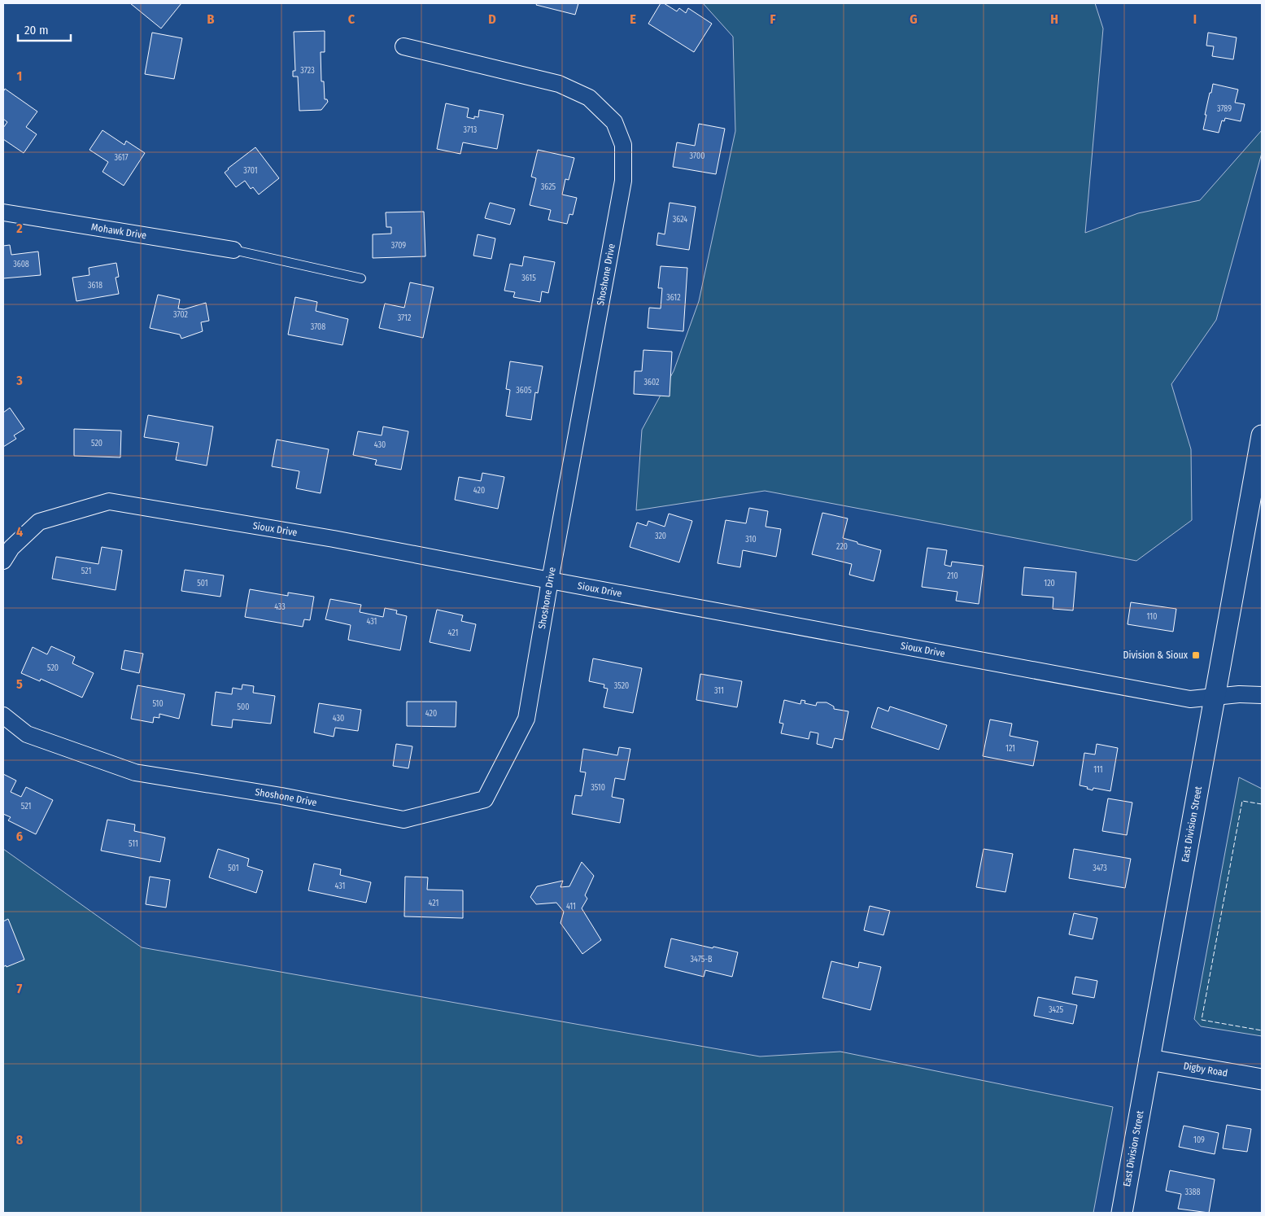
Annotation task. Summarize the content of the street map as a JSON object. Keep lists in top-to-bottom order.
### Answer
{
  "streets": {
    "street": [
      "Mohawk Drive",
      "Shoshone Drive",
      "Sioux Drive",
      "East Division Street",
      "Digby Road"
    ]
  },
  "crossings": [
    ["Shoshone Drive", "Sioux Drive"],
    ["Sioux Drive", "East Division Street"],
    ["East Division Street", "Digby Road"]
  ],
  "places": {
    "transit": ["Division & Sioux"]
  },
  "house_numbers": [
    "3723",
    "3789",
    "3713",
    "3700",
    "3617",
    "3701",
    "3625",
    "3624",
    "3709",
    "3608",
    "3615",
    "3618",
    "3612",
    "3702",
    "3712",
    "3708",
    "3602",
    "3605",
    "520",
    "430",
    "420",
    "320",
    "310",
    "220",
    "521",
    "210",
    "501",
    "120",
    "433",
    "110",
    "431",
    "421",
    "520",
    "3520",
    "311",
    "510",
    "500",
    "420",
    "430",
    "121",
    "111",
    "3510",
    "521",
    "511",
    "501",
    "3473",
    "431",
    "421",
    "411",
    "3475-B",
    "3425",
    "109",
    "3388"
  ],
  "scale_bar": "20 m",
  "grid": {
    "columns": [
      "B",
      "C",
      "D",
      "E",
      "F",
      "G",
      "H",
      "I"
    ],
    "rows": [
      "1",
      "2",
      "3",
      "4",
      "5",
      "6",
      "7",
      "8"
    ]
  }
}
